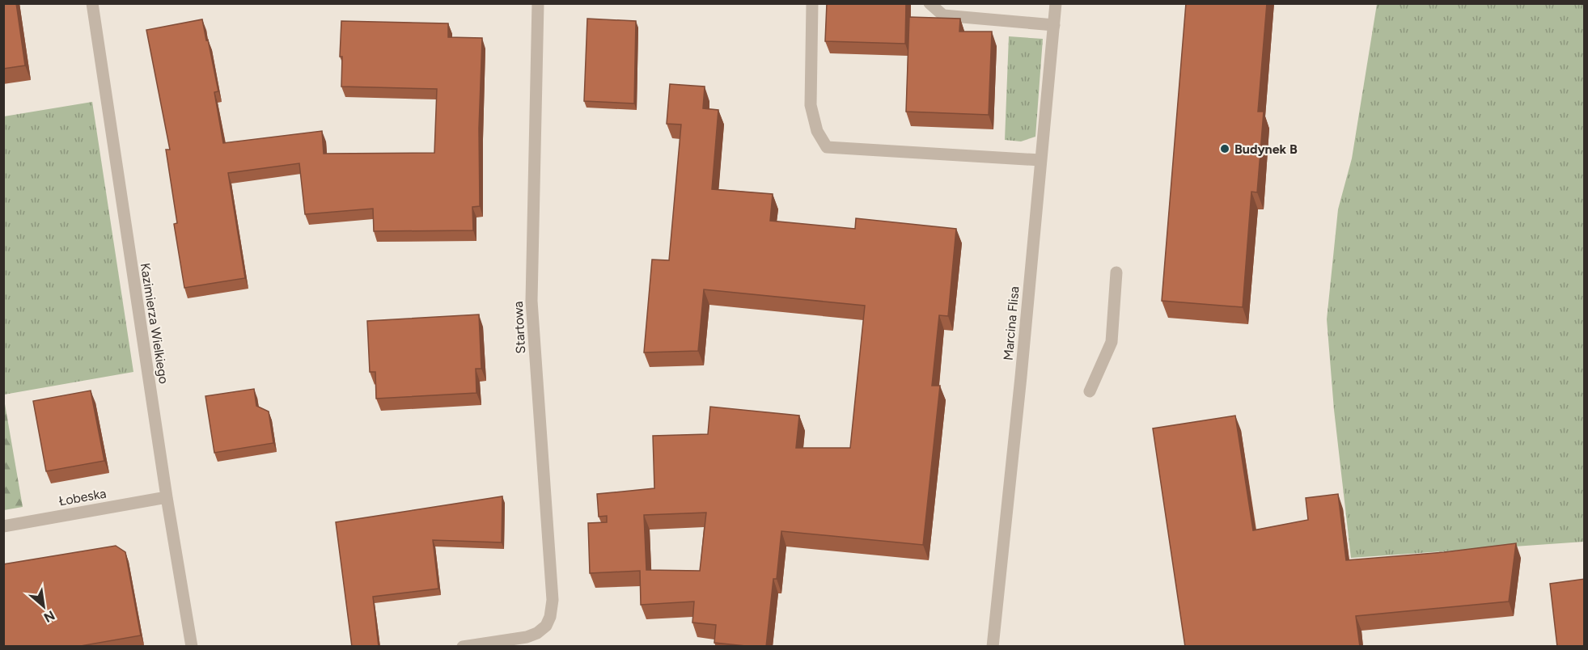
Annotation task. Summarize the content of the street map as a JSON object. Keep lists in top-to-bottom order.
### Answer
{
  "streets": {
    "street": [
      "Kazimierza Wielkiego",
      "Marcina Flisa",
      "Startowa",
      "Łobeska"
    ]
  },
  "crossings": [
    ["Kazimierza Wielkiego", "Łobeska"]
  ],
  "places": ["Budynek B"],
  "north": "bottom right"
}
